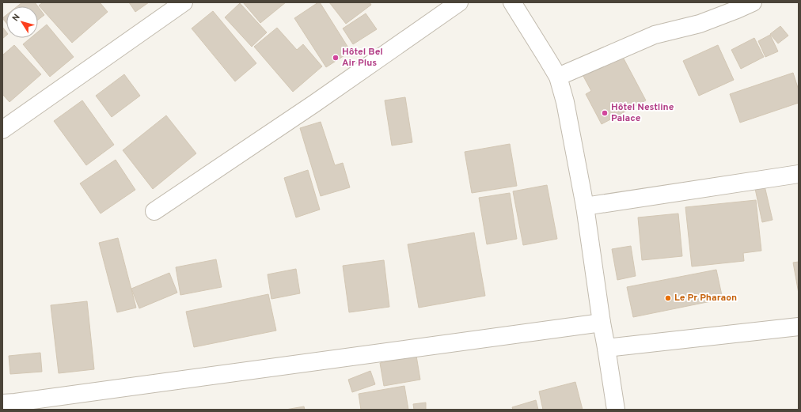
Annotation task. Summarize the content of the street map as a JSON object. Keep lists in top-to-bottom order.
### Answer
{
  "places": ["Hôtel Bel Air Plus", "Hôtel Nestline Palace", "Le Pr Pharaon"],
  "north": "top left"
}
